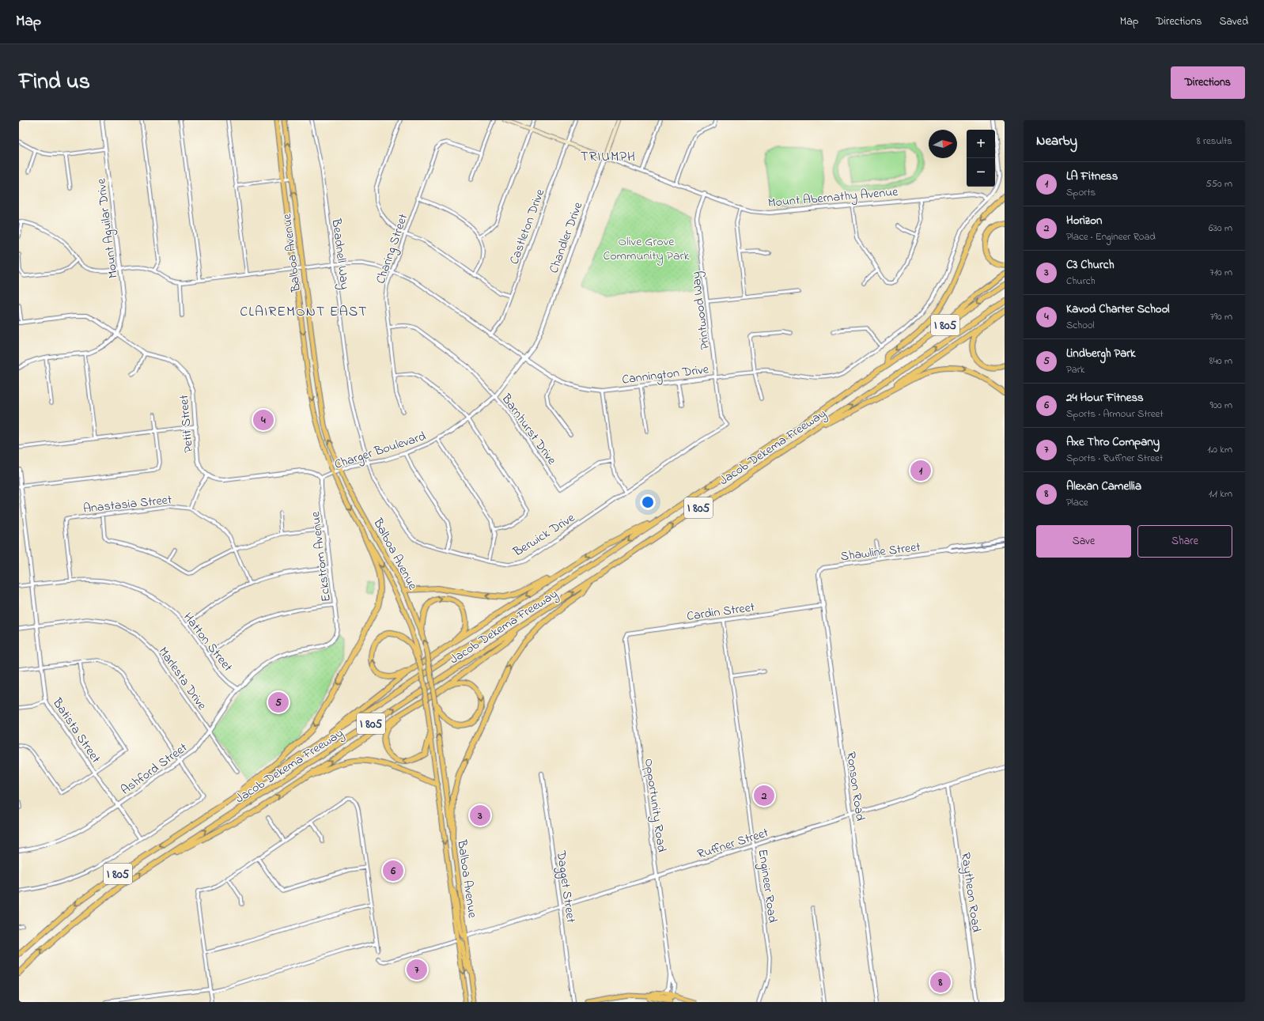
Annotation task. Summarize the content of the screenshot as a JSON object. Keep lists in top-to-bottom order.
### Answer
{
  "streets": {
    "highway": ["I 805", "Jacob Dekema Freeway"],
    "main road": ["Mount Abernathy Avenue", "Chandler Drive", "Balboa Avenue"],
    "street": [
      "Castleton Drive",
      "Mount Aguilar Drive",
      "Charing Street",
      "Beadnell Way",
      "Printwood Way",
      "Cannington Drive",
      "Petit Street",
      "Barnhurst Drive",
      "Charger Boulevard",
      "Anastasia Street",
      "Berwick Drive",
      "Shawline Street",
      "Eckstrom Avenue",
      "Cardin Street",
      "Hatton Street",
      "Marlesta Drive",
      "Batista Street",
      "Ashford Street",
      "Ronson Road",
      "Opportunity Road",
      "Ruffner Street",
      "Engineer Road",
      "Dagget Street",
      "Raytheon Road"
    ]
  },
  "crossings": [
    ["Mount Abernathy Avenue", "Castleton Drive"],
    ["Mount Abernathy Avenue", "Chandler Drive"],
    ["Mount Abernathy Avenue", "Printwood Way"],
    ["Mount Abernathy Avenue", "Cannington Drive"],
    ["Castleton Drive", "Cannington Drive"],
    ["Mount Aguilar Drive", "Petit Street"],
    ["Chandler Drive", "Cannington Drive"],
    ["Chandler Drive", "Charger Boulevard"],
    ["Charing Street", "Cannington Drive"],
    ["Charing Street", "Barnhurst Drive"],
    ["Balboa Avenue", "Cannington Drive"],
    ["Balboa Avenue", "Charger Boulevard"],
    ["Balboa Avenue", "Ruffner Street"],
    ["Beadnell Way", "Cannington Drive"],
    ["Beadnell Way", "Charger Boulevard"],
    ["Beadnell Way", "Berwick Drive"],
    ["Printwood Way", "Cannington Drive"],
    ["Printwood Way", "Berwick Drive"],
    ["Cannington Drive", "Charger Boulevard"],
    ["Barnhurst Drive", "Charger Boulevard"],
    ["Charger Boulevard", "Berwick Drive"],
    ["Charger Boulevard", "Eckstrom Avenue"],
    ["Anastasia Street", "Hatton Street"],
    ["Shawline Street", "Ronson Road"],
    ["Eckstrom Avenue", "Ashford Street"],
    ["Cardin Street", "Ronson Road"],
    ["Cardin Street", "Opportunity Road"],
    ["Cardin Street", "Engineer Road"],
    ["Hatton Street", "Batista Street"],
    ["Hatton Street", "Ashford Street"],
    ["Marlesta Drive", "Batista Street"],
    ["Marlesta Drive", "Ashford Street"],
    ["Batista Street", "Ashford Street"],
    ["Ronson Road", "Ruffner Street"],
    ["Opportunity Road", "Ruffner Street"],
    ["Ruffner Street", "Engineer Road"],
    ["Ruffner Street", "Dagget Street"],
    ["Ruffner Street", "Raytheon Road"]
  ],
  "districts": ["TRIUMPH", "CLAIREMONT EAST"],
  "parks": ["Olive Grove Community Park"],
  "north": "right",
  "page": {
    "header": "Map",
    "nav": ["Map", "Directions", "Saved"],
    "title": "Find us",
    "buttons": [
      "Directions",
      ["Save", "Share"]
    ],
    "heading": ["Nearby", "8 results"],
    "map_buttons": ["+", "−"],
    "list": [
      {
        "mark": "1",
        "name": "LA Fitness",
        "note": "Sports",
        "value": "550 m"
      },
      {
        "mark": "2",
        "name": "Horizon",
        "note": "Place · Engineer Road",
        "value": "630 m"
      },
      {
        "mark": "3",
        "name": "C3 Church",
        "note": "Church",
        "value": "710 m"
      },
      {
        "mark": "4",
        "name": "Kavod Charter School",
        "note": "School",
        "value": "790 m"
      },
      {
        "mark": "5",
        "name": "Lindbergh Park",
        "note": "Park",
        "value": "840 m"
      },
      {
        "mark": "6",
        "name": "24 Hour Fitness",
        "note": "Sports · Armour Street",
        "value": "900 m"
      },
      {
        "mark": "7",
        "name": "Axe Thro Company",
        "note": "Sports · Ruffner Street",
        "value": "1.0 km"
      },
      {
        "mark": "8",
        "name": "Alexan Camellia",
        "note": "Place",
        "value": "1.1 km"
      }
    ],
    "pins": [
      "4",
      "1",
      "5",
      "2",
      "3",
      "6",
      "7",
      "8"
    ]
  }
}
